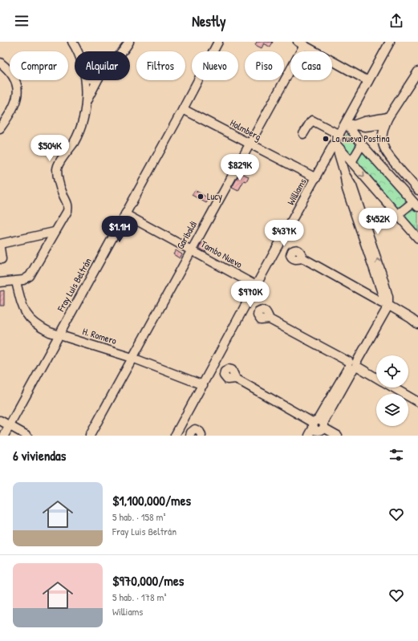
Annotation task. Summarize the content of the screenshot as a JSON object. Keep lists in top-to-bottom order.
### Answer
{
  "streets": {
    "street": [
      "Holmberg",
      "Williams",
      "Garibaldi",
      "Tambo Nuevo",
      "Fray Luis Beltrán",
      "H. Romero"
    ]
  },
  "crossings": [
    ["Holmberg", "Williams"],
    ["Holmberg", "Garibaldi"],
    ["Holmberg", "Fray Luis Beltrán"],
    ["Williams", "Tambo Nuevo"],
    ["Williams", "H. Romero"],
    ["Garibaldi", "Tambo Nuevo"],
    ["Garibaldi", "H. Romero"],
    ["Tambo Nuevo", "Fray Luis Beltrán"],
    ["Fray Luis Beltrán", "H. Romero"]
  ],
  "places": ["La nueva Postina", "Lucy"],
  "page": {
    "header": "Nestly",
    "chip": [
      "Comprar",
      "Alquilar",
      "Filtros",
      "Nuevo",
      "Piso",
      "Casa"
    ],
    "price": [
      "$504K",
      "$829K",
      "$452K",
      "$1.1M",
      "$437K",
      "$970K"
    ],
    "heading": "6 viviendas",
    "list": [
      {
        "name": "$1,100,000/mes",
        "note": "5 hab. · 158 m² · Fray Luis Beltrán"
      },
      {
        "name": "$970,000/mes",
        "note": "5 hab. · 178 m² · Williams"
      }
    ]
  }
}
